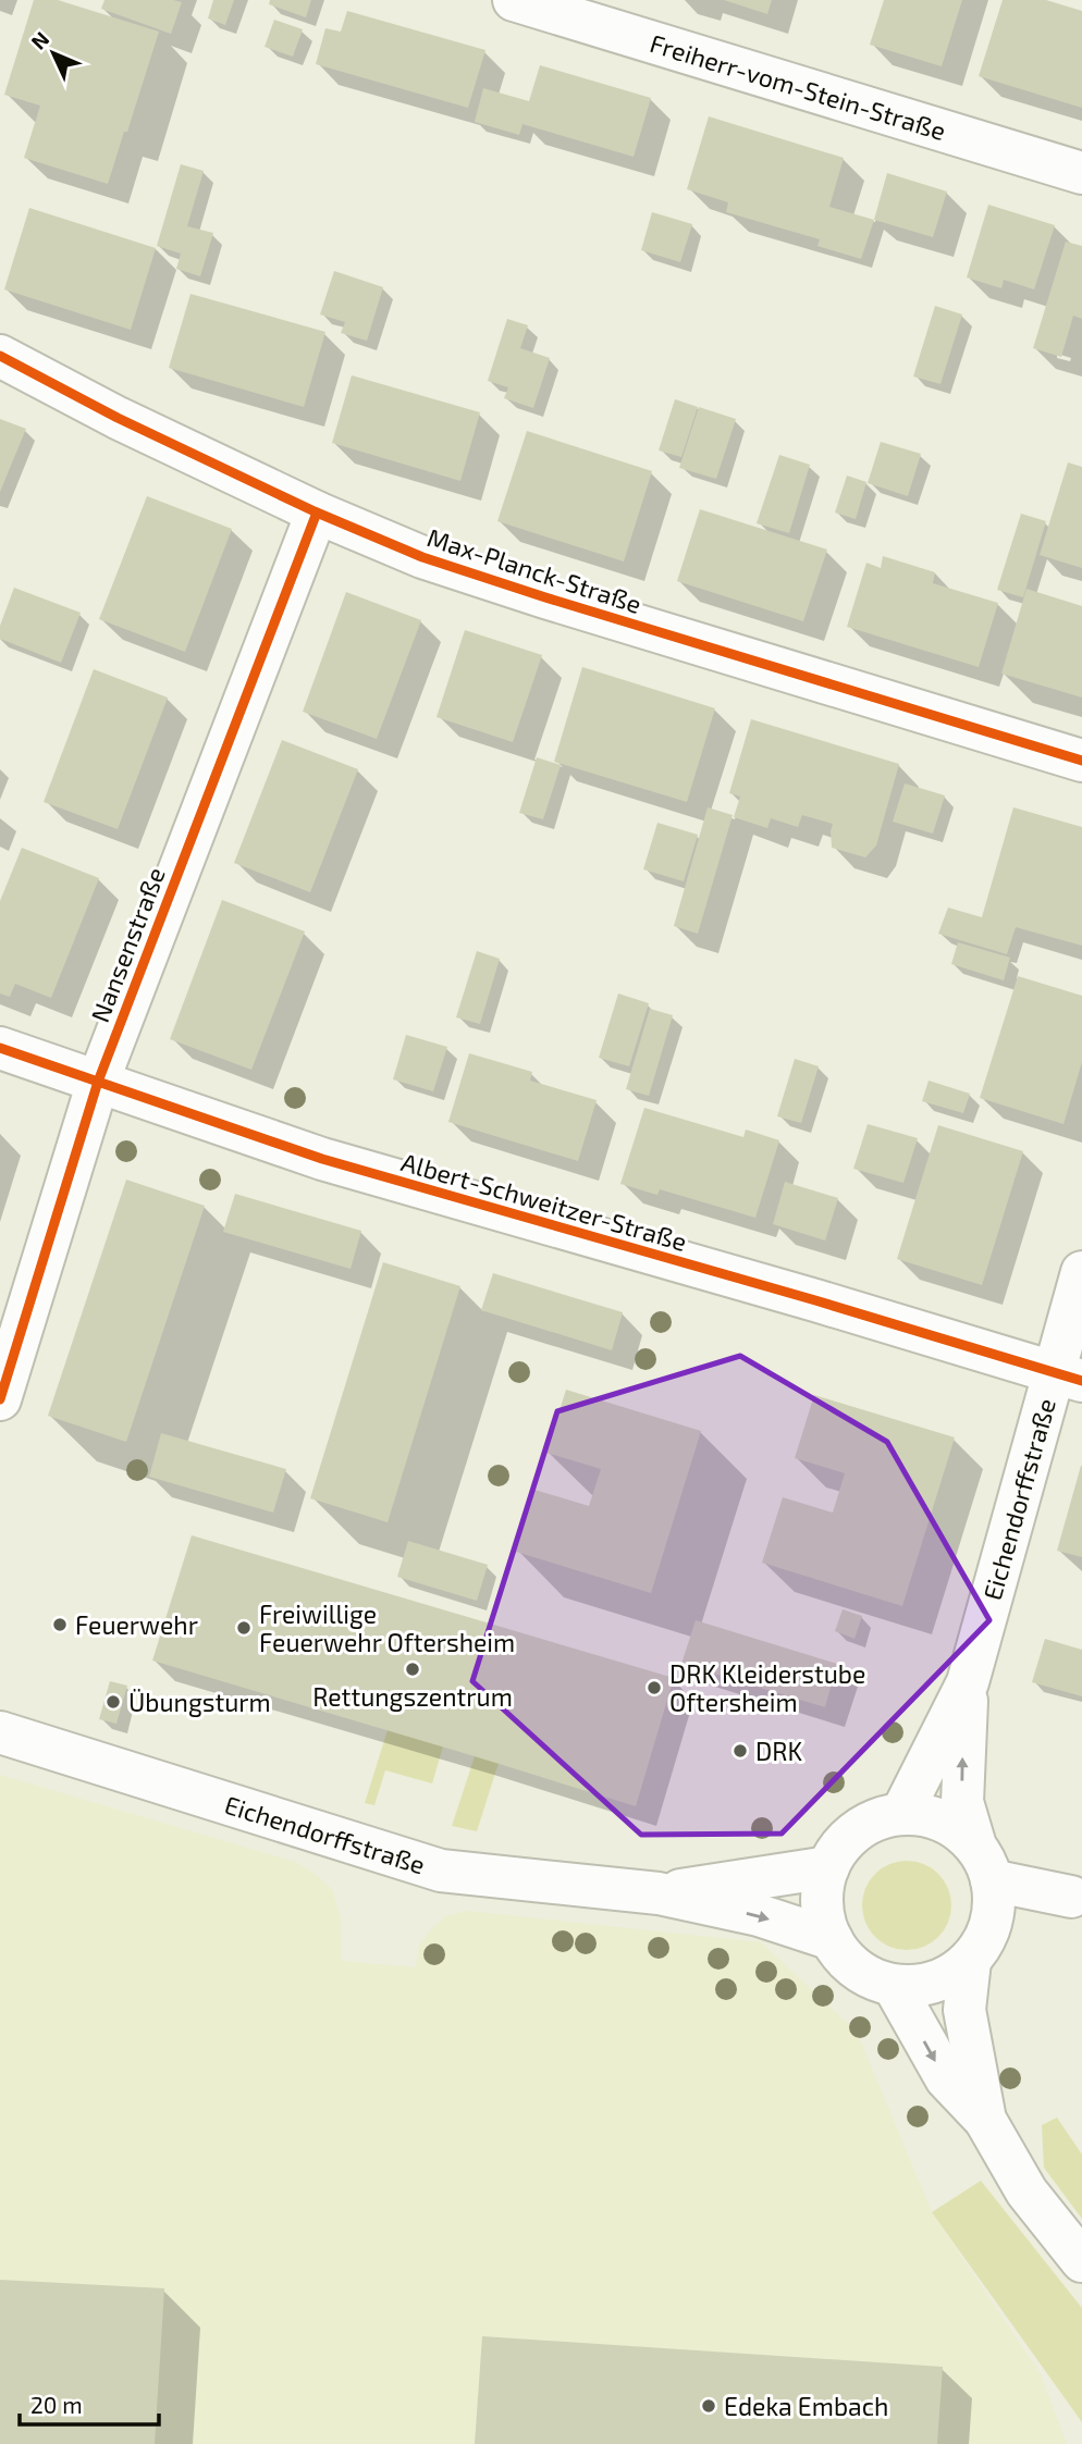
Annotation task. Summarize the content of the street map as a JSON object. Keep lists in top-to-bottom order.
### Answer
{
  "streets": {
    "street": [
      "Freiherr-vom-Stein-Straße",
      "Max-Planck-Straße",
      "Nansenstraße",
      "Albert-Schweitzer-Straße",
      "Eichendorffstraße"
    ]
  },
  "crossings": [
    ["Max-Planck-Straße", "Nansenstraße"],
    ["Nansenstraße", "Albert-Schweitzer-Straße"],
    ["Albert-Schweitzer-Straße", "Eichendorffstraße"]
  ],
  "places": [
    "Feuerwehr",
    "Freiwillige Feuerwehr Oftersheim",
    "Rettungszentrum",
    "DRK Kleiderstube Oftersheim",
    "Übungsturm",
    "DRK",
    "Edeka Embach"
  ],
  "scale_bar": "20 m",
  "north": "top left"
}
